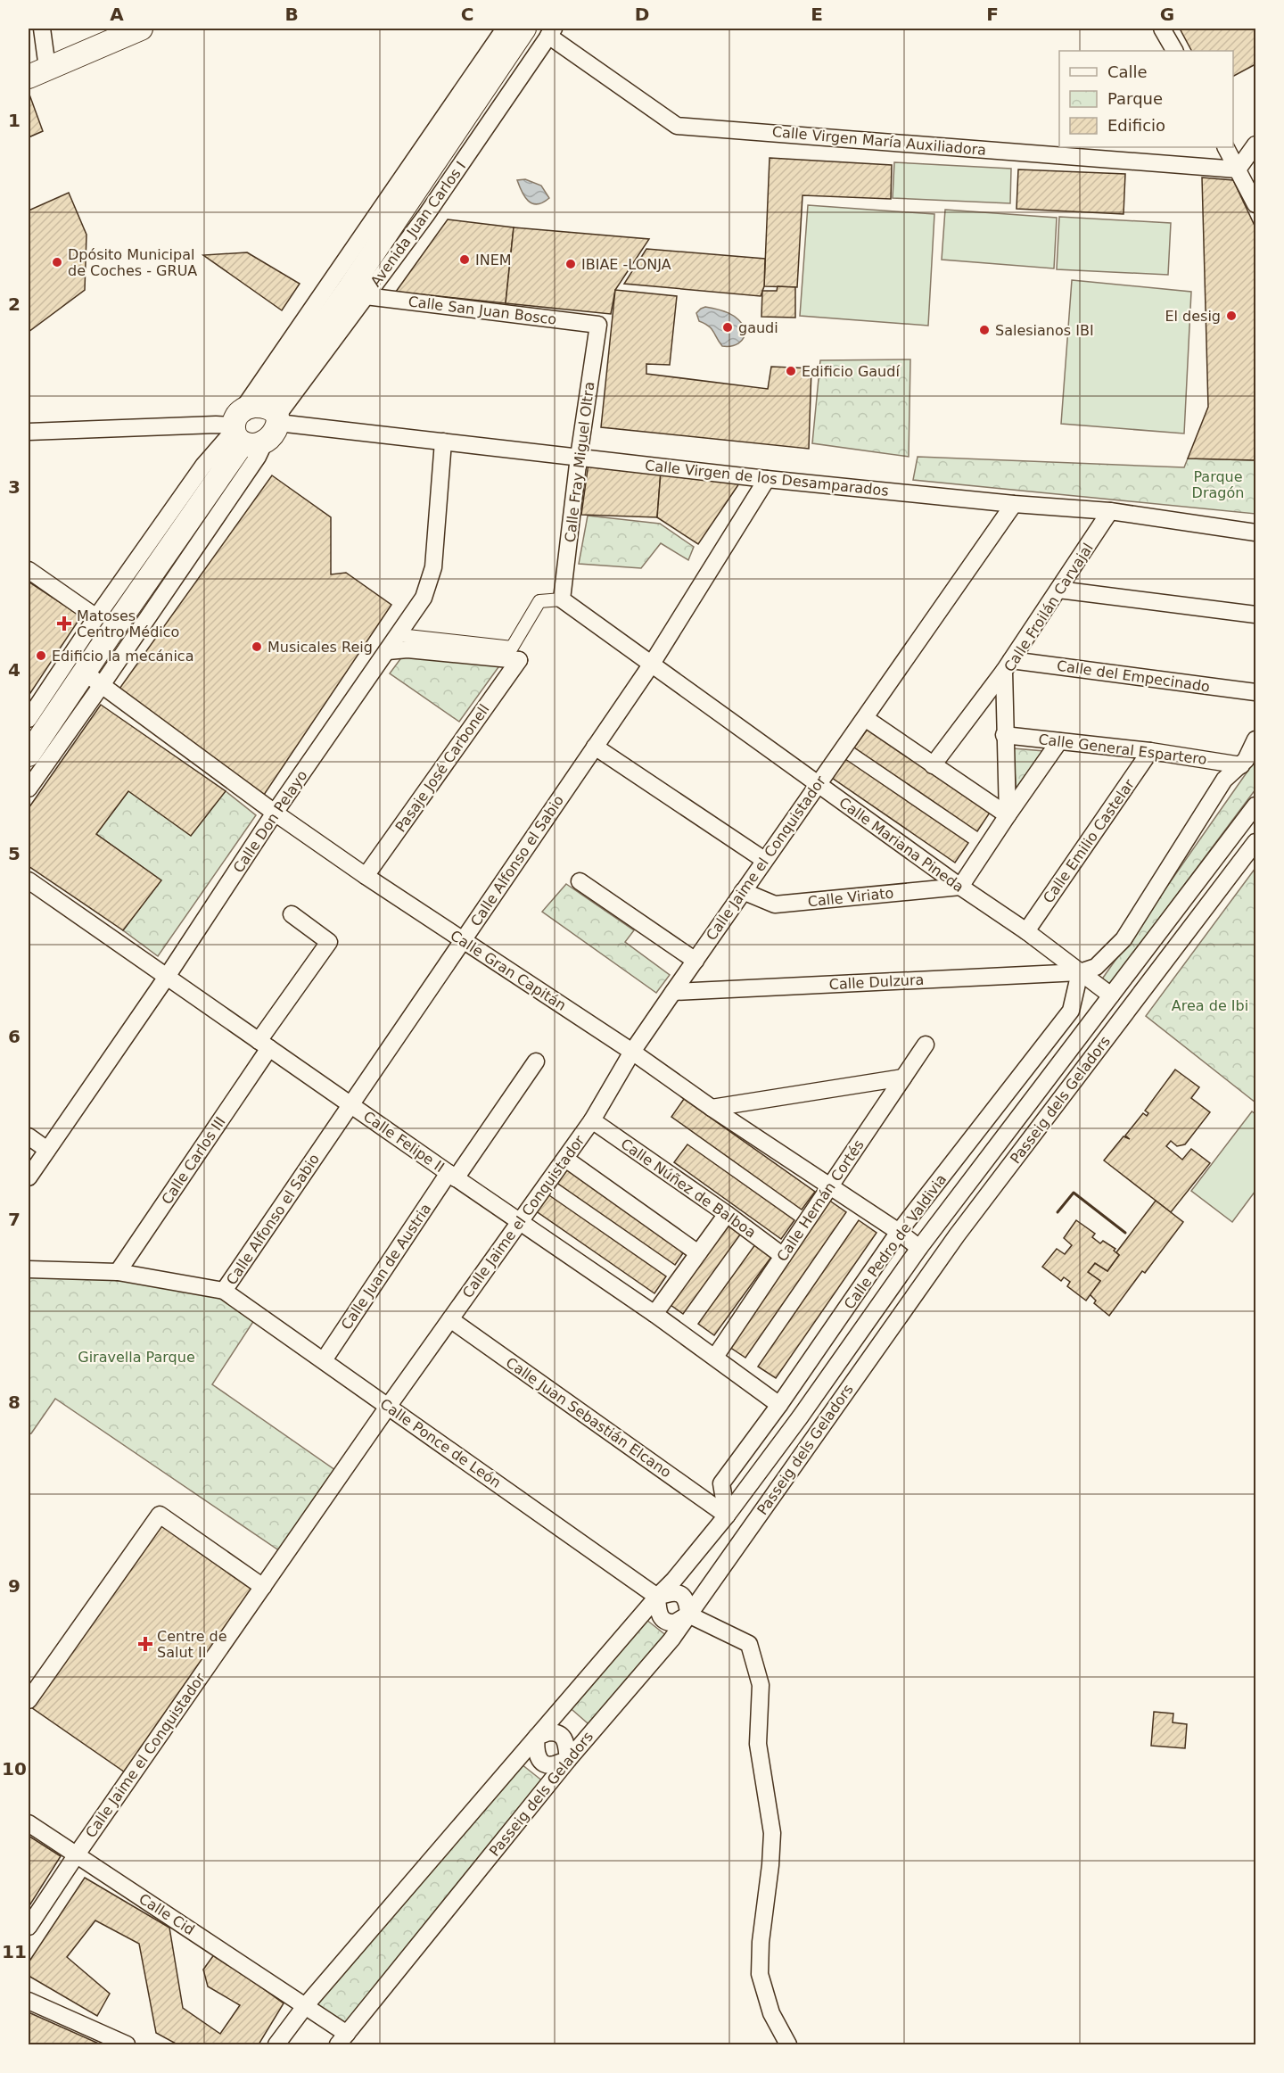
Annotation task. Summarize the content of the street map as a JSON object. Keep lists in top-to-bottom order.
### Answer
{
  "streets": {
    "main road": ["Avenida Juan Carlos I"],
    "street": [
      "Calle Virgen María Auxiliadora",
      "Calle San Juan Bosco",
      "Calle Fray Miguel Oltra",
      "Calle Virgen de los Desamparados",
      "Calle Froilán Carvajal",
      "Calle del Empecinado",
      "Calle General Espartero",
      "Pasaje José Carbonell",
      "Calle Don Pelayo",
      "Calle Emilio Castelar",
      "Calle Mariana Pineda",
      "Calle Jaime el Conquistador",
      "Calle Alfonso el Sabio",
      "Calle Viriato",
      "Calle Gran Capitán",
      "Calle Dulzura",
      "Passeig dels Geladors",
      "Calle Felipe II",
      "Calle Carlos III",
      "Calle Núñez de Balboa",
      "Calle Hernán Cortés",
      "Calle Pedro de Valdivia",
      "Calle Juan de Austria",
      "Calle Juan Sebastián Elcano",
      "Calle Ponce de León",
      "Calle Cid"
    ]
  },
  "crossings": [
    ["Calle Virgen María Auxiliadora", "Avenida Juan Carlos I"],
    ["Avenida Juan Carlos I", "Calle San Juan Bosco"],
    ["Avenida Juan Carlos I", "Calle Virgen de los Desamparados"],
    ["Calle San Juan Bosco", "Calle Fray Miguel Oltra"],
    ["Calle Fray Miguel Oltra", "Calle Virgen de los Desamparados"],
    ["Calle Fray Miguel Oltra", "Calle Mariana Pineda"],
    ["Calle Virgen de los Desamparados", "Calle Froilán Carvajal"],
    ["Calle Virgen de los Desamparados", "Calle Don Pelayo"],
    ["Calle Virgen de los Desamparados", "Calle Jaime el Conquistador"],
    ["Calle Virgen de los Desamparados", "Calle Alfonso el Sabio"],
    ["Calle Froilán Carvajal", "Calle del Empecinado"],
    ["Calle Froilán Carvajal", "Calle General Espartero"],
    ["Calle General Espartero", "Calle Emilio Castelar"],
    ["Pasaje José Carbonell", "Calle Don Pelayo"],
    ["Pasaje José Carbonell", "Calle Gran Capitán"],
    ["Calle Don Pelayo", "Calle Gran Capitán"],
    ["Calle Don Pelayo", "Calle Felipe II"],
    ["Calle Emilio Castelar", "Calle Mariana Pineda"],
    ["Calle Mariana Pineda", "Calle Jaime el Conquistador"],
    ["Calle Mariana Pineda", "Calle Alfonso el Sabio"],
    ["Calle Mariana Pineda", "Calle Viriato"],
    ["Calle Mariana Pineda", "Calle Dulzura"],
    ["Calle Mariana Pineda", "Calle Pedro de Valdivia"],
    ["Calle Jaime el Conquistador", "Calle Viriato"],
    ["Calle Jaime el Conquistador", "Calle Gran Capitán"],
    ["Calle Jaime el Conquistador", "Calle Dulzura"],
    ["Calle Jaime el Conquistador", "Calle Felipe II"],
    ["Calle Jaime el Conquistador", "Calle Núñez de Balboa"],
    ["Calle Jaime el Conquistador", "Calle Juan Sebastián Elcano"],
    ["Calle Jaime el Conquistador", "Calle Ponce de León"],
    ["Calle Jaime el Conquistador", "Calle Cid"],
    ["Calle Alfonso el Sabio", "Calle Gran Capitán"],
    ["Calle Alfonso el Sabio", "Calle Felipe II"],
    ["Calle Alfonso el Sabio", "Calle Ponce de León"],
    ["Calle Gran Capitán", "Calle Hernán Cortés"],
    ["Calle Gran Capitán", "Calle Pedro de Valdivia"],
    ["Calle Dulzura", "Calle Pedro de Valdivia"],
    ["Passeig dels Geladors", "Calle Ponce de León"],
    ["Passeig dels Geladors", "Calle Cid"],
    ["Calle Felipe II", "Calle Carlos III"],
    ["Calle Felipe II", "Calle Hernán Cortés"],
    ["Calle Felipe II", "Calle Pedro de Valdivia"],
    ["Calle Felipe II", "Calle Juan de Austria"],
    ["Calle Núñez de Balboa", "Calle Hernán Cortés"],
    ["Calle Pedro de Valdivia", "Calle Juan Sebastián Elcano"],
    ["Calle Juan de Austria", "Calle Ponce de León"]
  ],
  "parks": ["Parque Dragón", "Area de Ibi", "Giravella Parque"],
  "places": {
    "other": [
      "INEM",
      "Dpósito Municipal de Coches - GRUA",
      "IBIAE -LONJA",
      "El desig",
      "gaudi",
      "Salesianos IBI",
      "Edificio Gaudí",
      "Musicales Reig",
      "Edificio la mecánica"
    ],
    "health": ["Matoses Centro Médico", "Centre de Salut II"]
  },
  "legend": ["Calle", "Parque", "Edificio"],
  "grid": {
    "columns": [
      "A",
      "B",
      "C",
      "D",
      "E",
      "F",
      "G"
    ],
    "rows": [
      "1",
      "2",
      "3",
      "4",
      "5",
      "6",
      "7",
      "8",
      "9",
      "10",
      "11"
    ]
  }
}
